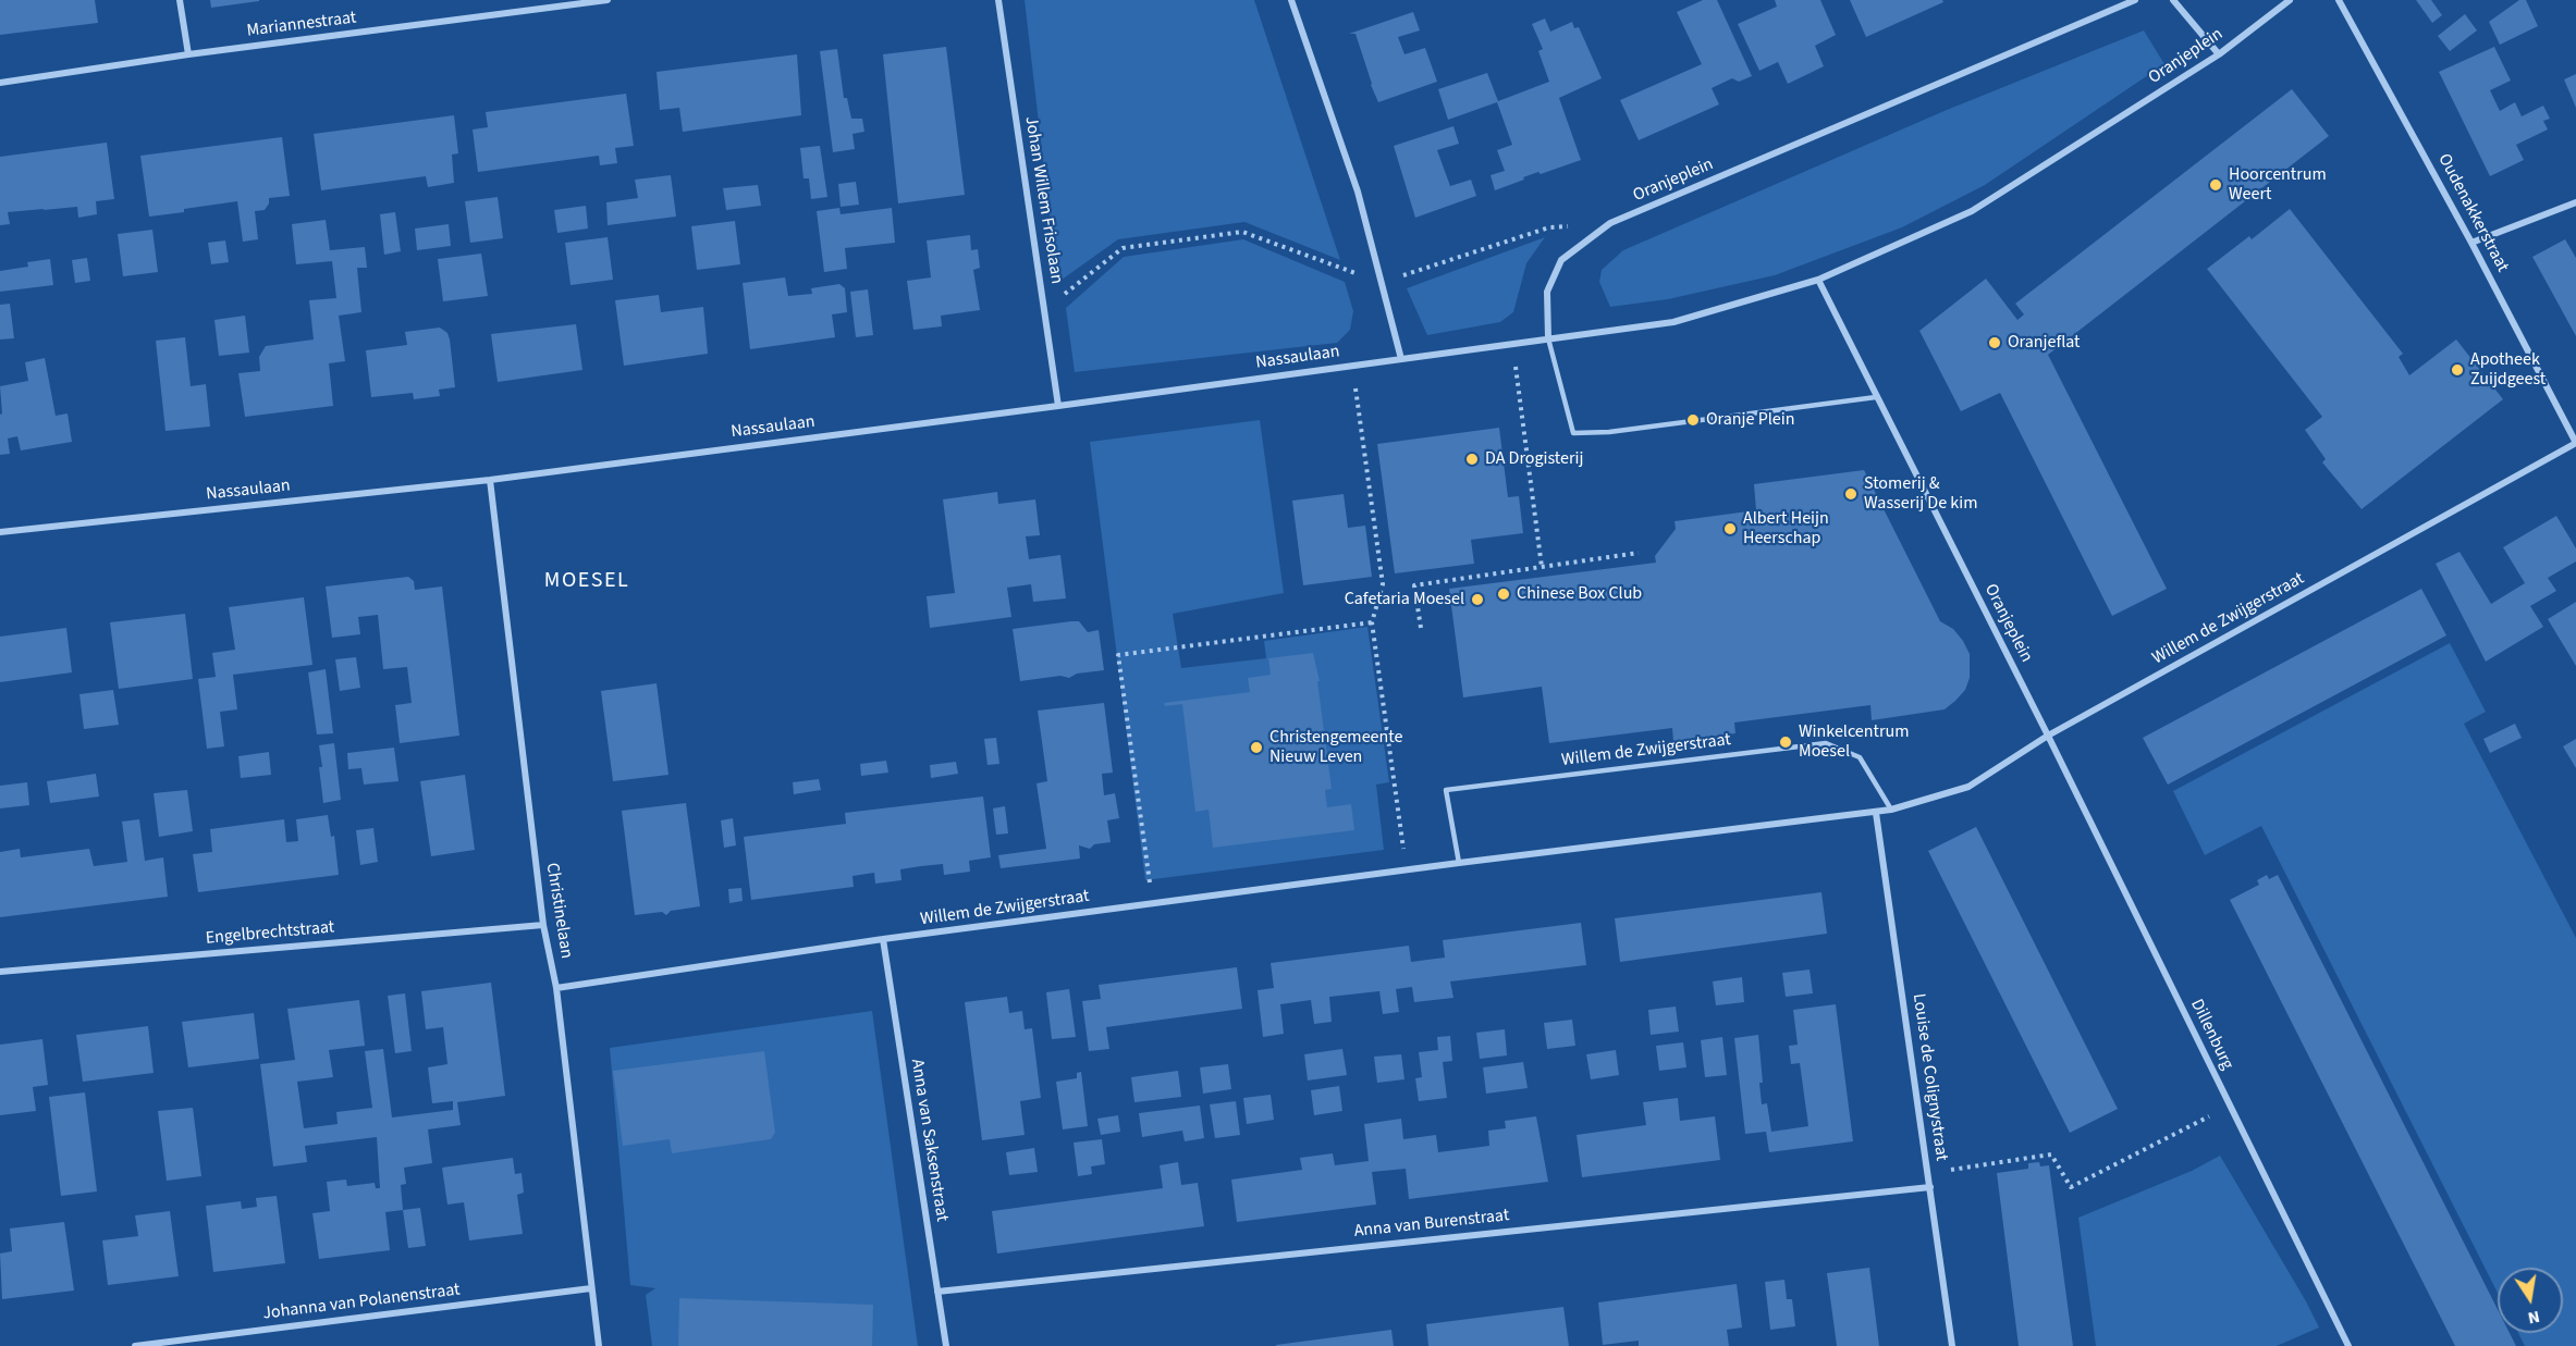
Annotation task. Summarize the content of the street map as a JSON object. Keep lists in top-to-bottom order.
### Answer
{
  "streets": {
    "street": [
      "Mariannestraat",
      "Oranjeplein",
      "Johan Willem Frisolaan",
      "Oudenakkerstraat",
      "Nassaulaan",
      "Willem de Zwijgerstraat",
      "Christinelaan",
      "Engelbrechtstraat",
      "Dillenburg",
      "Louise de Colignystraat",
      "Anna van Saksenstraat",
      "Anna van Burenstraat",
      "Johanna van Polanenstraat"
    ]
  },
  "crossings": [
    ["Oranjeplein", "Nassaulaan"],
    ["Oranjeplein", "Willem de Zwijgerstraat"],
    ["Oranjeplein", "Dillenburg"],
    ["Johan Willem Frisolaan", "Nassaulaan"],
    ["Oudenakkerstraat", "Willem de Zwijgerstraat"],
    ["Nassaulaan", "Christinelaan"],
    ["Willem de Zwijgerstraat", "Christinelaan"],
    ["Willem de Zwijgerstraat", "Dillenburg"],
    ["Willem de Zwijgerstraat", "Louise de Colignystraat"],
    ["Willem de Zwijgerstraat", "Anna van Saksenstraat"],
    ["Christinelaan", "Engelbrechtstraat"],
    ["Christinelaan", "Johanna van Polanenstraat"],
    ["Louise de Colignystraat", "Anna van Burenstraat"],
    ["Anna van Saksenstraat", "Anna van Burenstraat"]
  ],
  "districts": ["MOESEL"],
  "places": [
    "Hoorcentrum Weert",
    "Oranjeflat",
    "Apotheek Zuijdgeest",
    "Oranje Plein",
    "DA Drogisterij",
    "Stomerij & Wasserij De kim",
    "Albert Heijn Heerschap",
    "Chinese Box Club",
    "Cafetaria Moesel",
    "Winkelcentrum Moesel",
    "Christengemeente Nieuw Leven"
  ],
  "north": "bottom"
}
